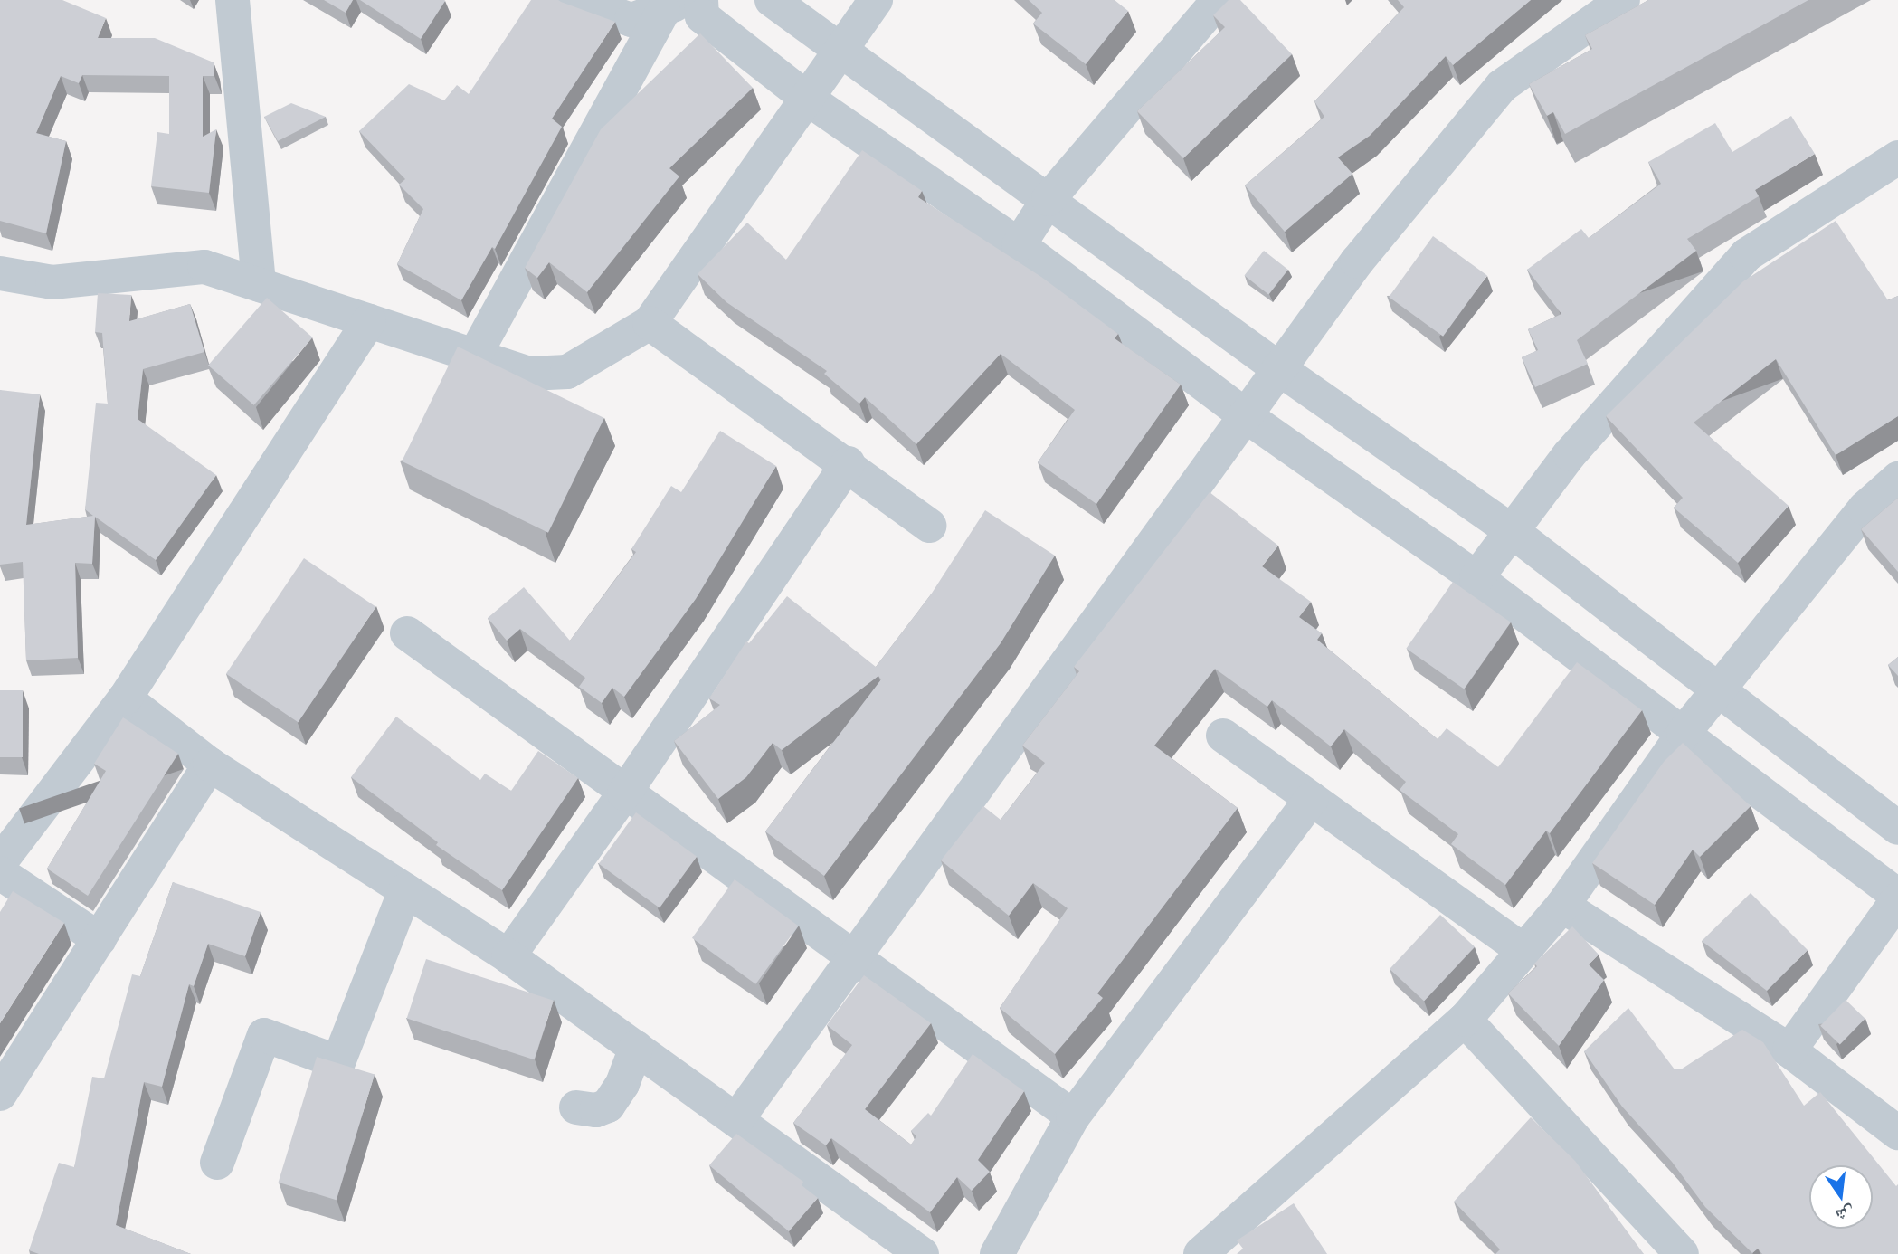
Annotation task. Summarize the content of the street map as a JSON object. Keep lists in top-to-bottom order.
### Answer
{
  "north": "bottom"
}
